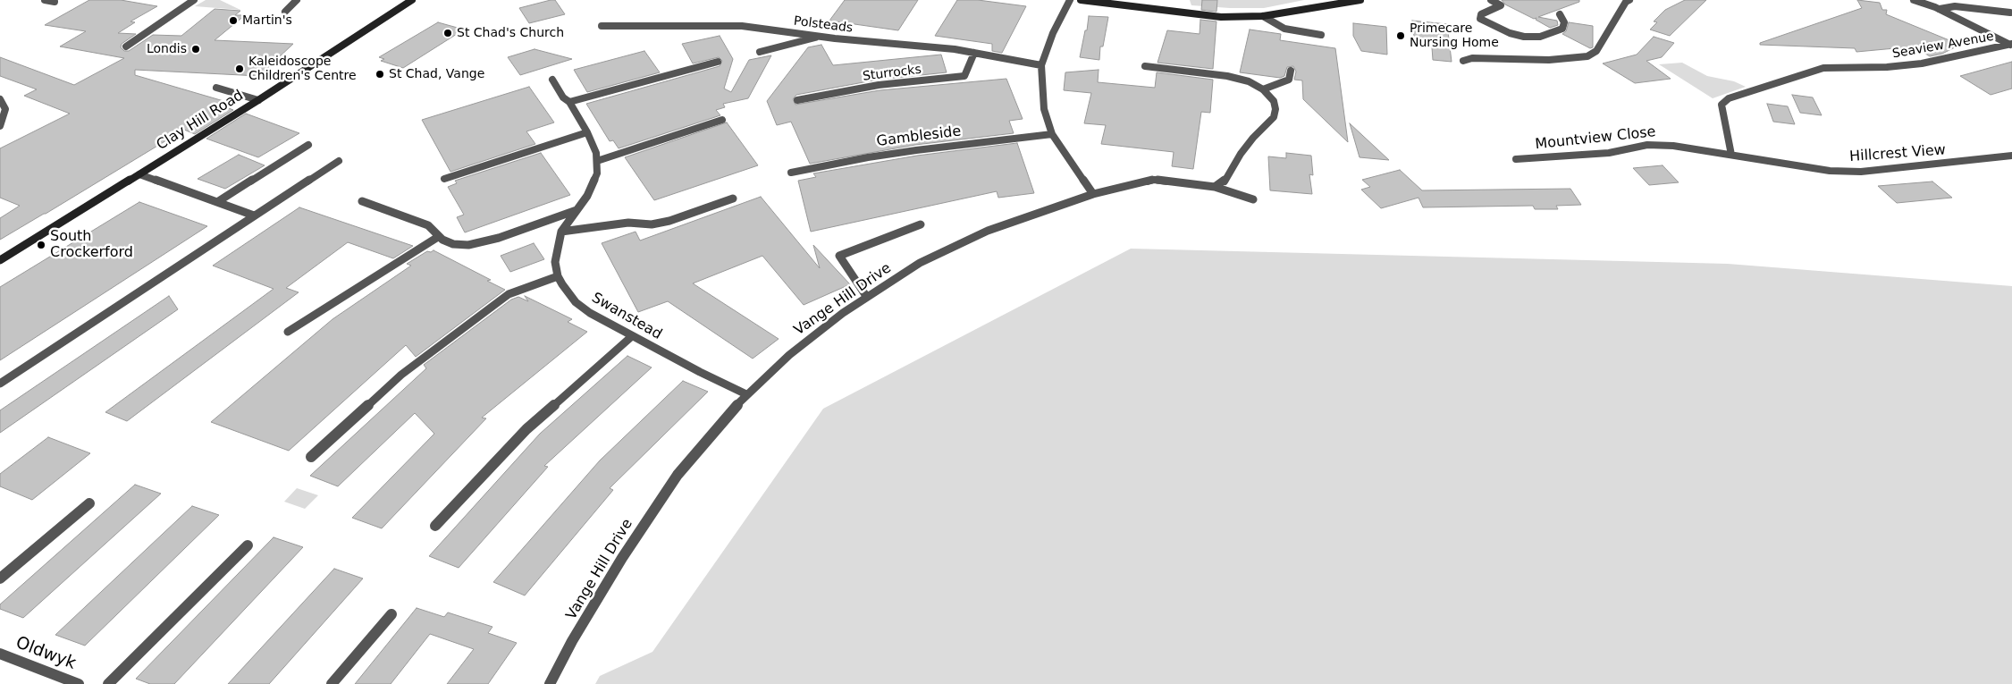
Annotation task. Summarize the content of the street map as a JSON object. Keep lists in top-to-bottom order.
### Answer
{
  "streets": {
    "main road": ["Clay Hill Road"],
    "street": [
      "Polsteads",
      "Seaview Avenue",
      "Sturrocks",
      "Gambleside",
      "Mountview Close",
      "Hillcrest View",
      "Vange Hill Drive",
      "Swanstead",
      "Oldwyk"
    ]
  },
  "crossings": [
    ["Polsteads", "Sturrocks"],
    ["Seaview Avenue", "Mountview Close"],
    ["Seaview Avenue", "Hillcrest View"],
    ["Mountview Close", "Hillcrest View"],
    ["Vange Hill Drive", "Swanstead"]
  ],
  "places": [
    "Martin's",
    "St Chad's Church",
    "Primecare Nursing Home",
    "Londis",
    "Kaleidoscope Children's Centre",
    "St Chad, Vange",
    "South Crockerford"
  ]
}
